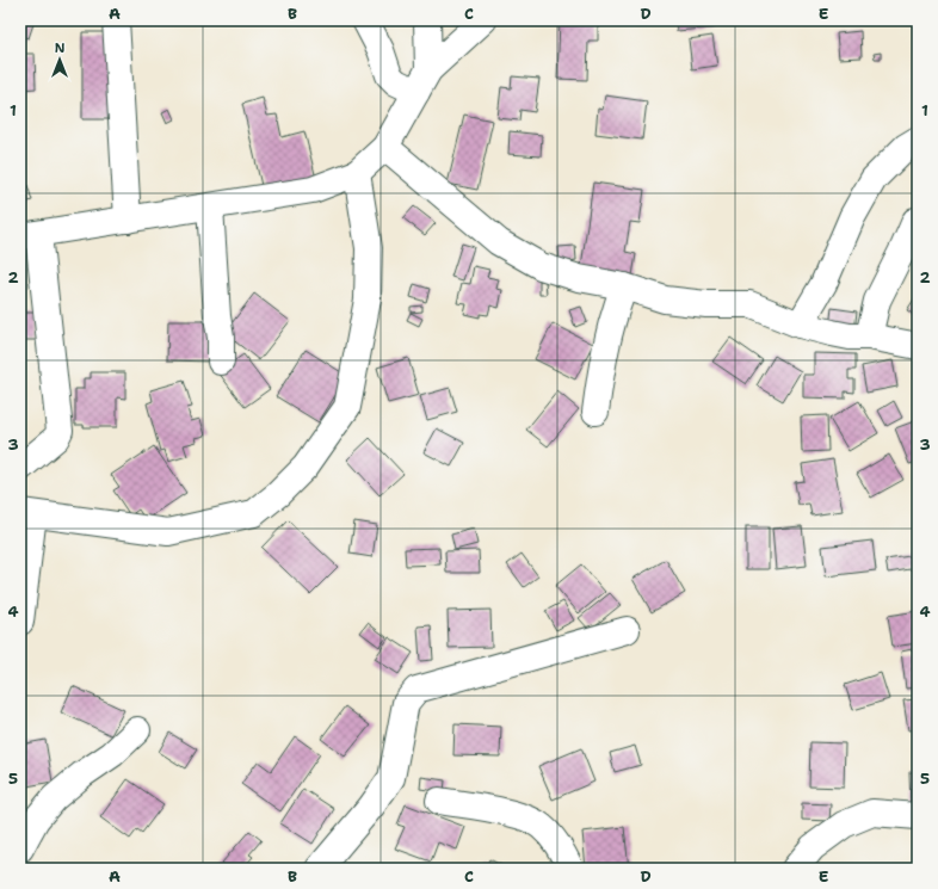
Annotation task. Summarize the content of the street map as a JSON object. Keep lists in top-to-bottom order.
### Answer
{
  "north": "top",
  "grid": {
    "columns": [
      "A",
      "B",
      "C",
      "D",
      "E"
    ],
    "rows": [
      "1",
      "2",
      "3",
      "4",
      "5"
    ]
  }
}
